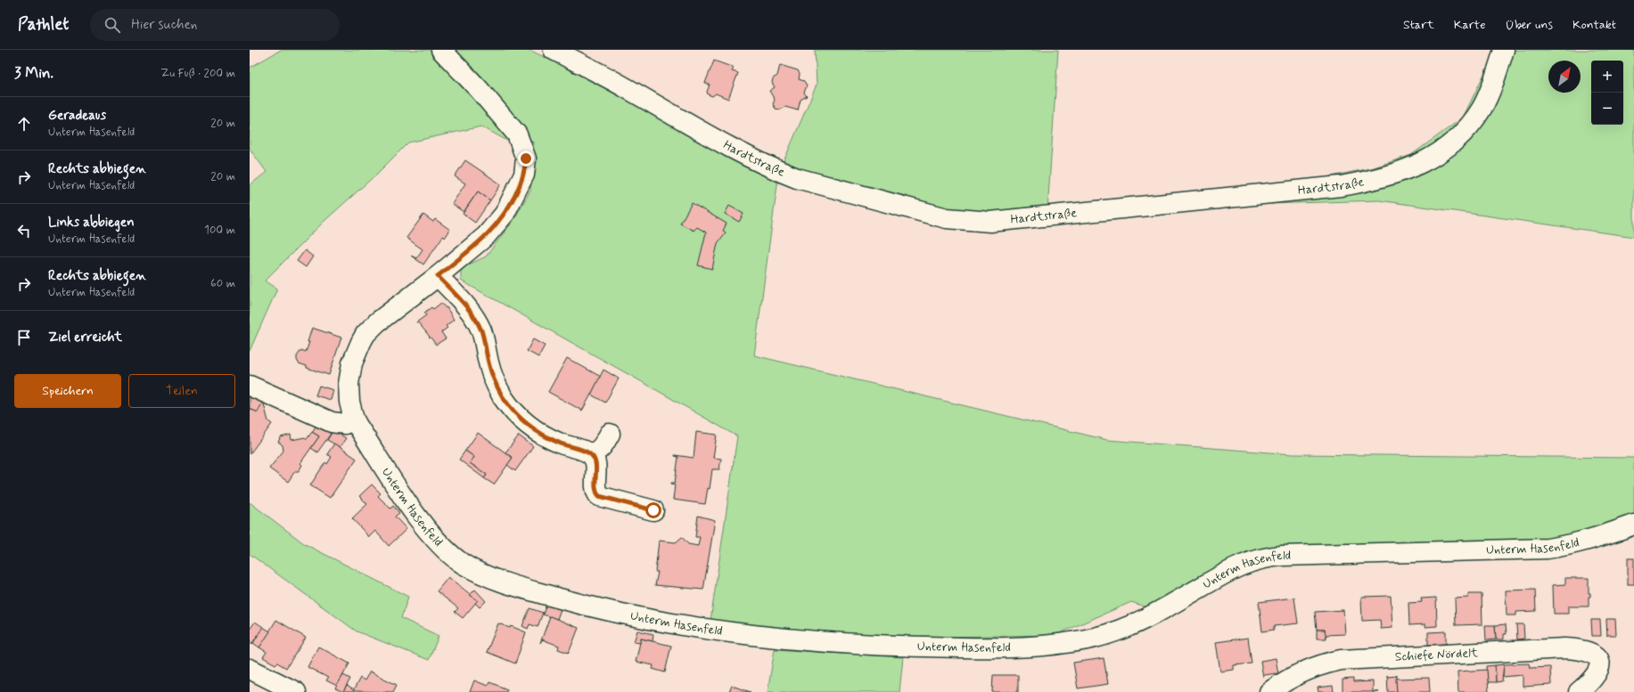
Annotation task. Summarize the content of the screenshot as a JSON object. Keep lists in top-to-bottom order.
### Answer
{
  "streets": {
    "street": ["Hardtstraße", "Unterm Hasenfeld", "Schiefe Nördelt"]
  },
  "north": "top right",
  "page": {
    "header": "Pathlet",
    "search": "Hier suchen",
    "nav": [
      "Start",
      "Karte",
      "Über uns",
      "Kontakt"
    ],
    "heading": ["3 Min.", "Zu Fuß · 200 m"],
    "map_buttons": ["+", "−"],
    "list": [
      ["Geradeaus", "Unterm Hasenfeld", "20 m"],
      ["Rechts abbiegen", "Unterm Hasenfeld", "20 m"],
      ["Links abbiegen", "Unterm Hasenfeld", "100 m"],
      ["Rechts abbiegen", "Unterm Hasenfeld", "60 m"],
      "Ziel erreicht"
    ],
    "buttons": ["Speichern", "Teilen"]
  }
}
